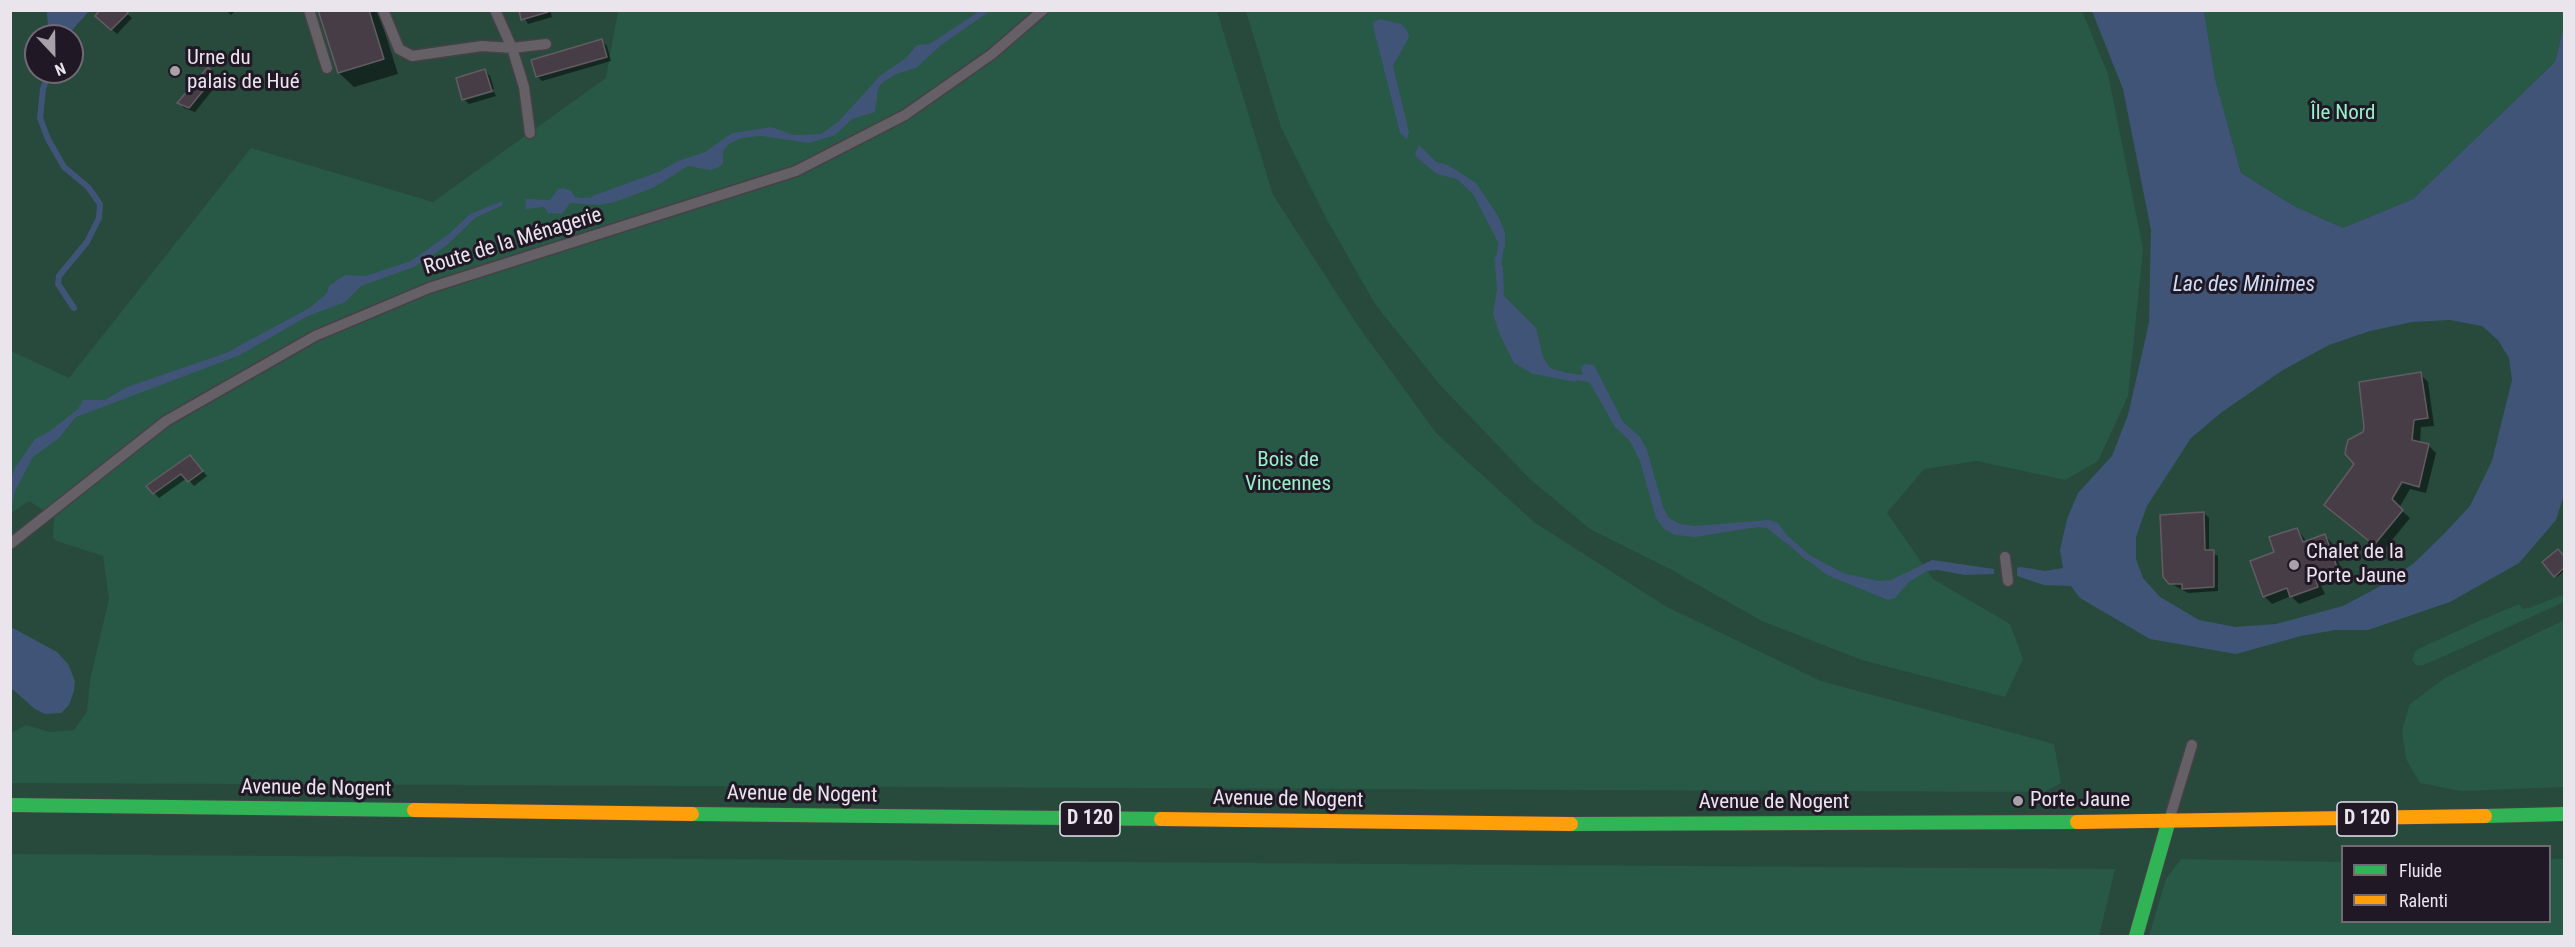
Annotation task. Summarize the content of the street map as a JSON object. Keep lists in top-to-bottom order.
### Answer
{
  "streets": {
    "main road": ["Avenue de Nogent", "D 120"],
    "lane": ["Route de la Ménagerie"]
  },
  "water": ["Lac des Minimes"],
  "parks": ["Île Nord", "Bois de Vincennes"],
  "places": ["Urne du palais de Hué", "Chalet de la Porte Jaune", "Porte Jaune"],
  "legend": ["Fluide", "Ralenti"],
  "north": "bottom"
}
